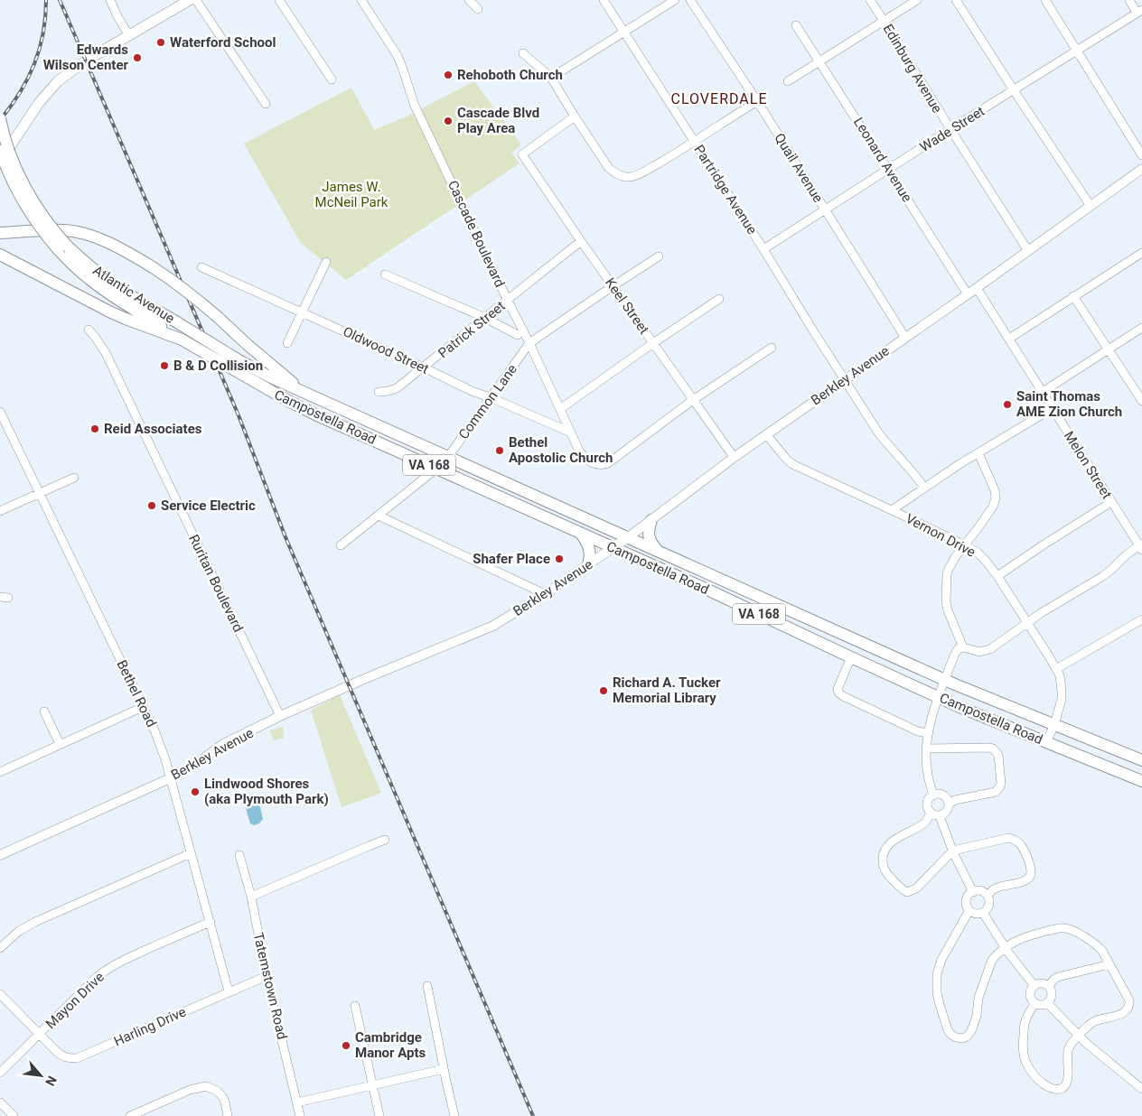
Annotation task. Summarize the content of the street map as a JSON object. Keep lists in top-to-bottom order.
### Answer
{
  "streets": {
    "main road": ["Atlantic Avenue", "Campostella Road", "VA 168"],
    "street": [
      "Edinburg Avenue",
      "Wade Street",
      "Leonard Avenue",
      "Quail Avenue",
      "Partridge Avenue",
      "Cascade Boulevard",
      "Keel Street",
      "Patrick Street",
      "Oldwood Street",
      "Berkley Avenue",
      "Common Lane",
      "Melon Street",
      "Vernon Drive",
      "Ruritan Boulevard",
      "Bethel Road",
      "Tatemstown Road",
      "Mayon Drive",
      "Harling Drive"
    ]
  },
  "crossings": [
    ["Edinburg Avenue", "Wade Street"],
    ["Edinburg Avenue", "Berkley Avenue"],
    ["Wade Street", "Leonard Avenue"],
    ["Wade Street", "Quail Avenue"],
    ["Wade Street", "Partridge Avenue"],
    ["Leonard Avenue", "Berkley Avenue"],
    ["Quail Avenue", "Berkley Avenue"],
    ["Partridge Avenue", "Berkley Avenue"],
    ["Cascade Boulevard", "Keel Street"],
    ["Cascade Boulevard", "Patrick Street"],
    ["Cascade Boulevard", "Oldwood Street"],
    ["Cascade Boulevard", "Common Lane"],
    ["Atlantic Avenue", "Campostella Road"],
    ["Keel Street", "Patrick Street"],
    ["Keel Street", "Berkley Avenue"],
    ["Keel Street", "Common Lane"],
    ["Patrick Street", "Oldwood Street"],
    ["Oldwood Street", "Common Lane"],
    ["Berkley Avenue", "Campostella Road"],
    ["Berkley Avenue", "Melon Street"],
    ["Berkley Avenue", "Vernon Drive"],
    ["Berkley Avenue", "Ruritan Boulevard"],
    ["Berkley Avenue", "Bethel Road"],
    ["Common Lane", "Campostella Road"],
    ["Campostella Road", "Vernon Drive"],
    ["Bethel Road", "Mayon Drive"],
    ["Bethel Road", "Harling Drive"],
    ["Tatemstown Road", "Harling Drive"],
    ["Mayon Drive", "Harling Drive"]
  ],
  "districts": ["CLOVERDALE"],
  "parks": ["James W. McNeil Park"],
  "places": [
    "Waterford School",
    "Edwards Wilson Center",
    "Rehoboth Church",
    "Cascade Blvd Play Area",
    "B & D Collision",
    "Saint Thomas AME Zion Church",
    "Reid Associates",
    "Bethel Apostolic Church",
    "Service Electric",
    "Shafer Place",
    "Richard A. Tucker Memorial Library",
    "Lindwood Shores (aka Plymouth Park)",
    "Cambridge Manor Apts"
  ],
  "north": "bottom right"
}
